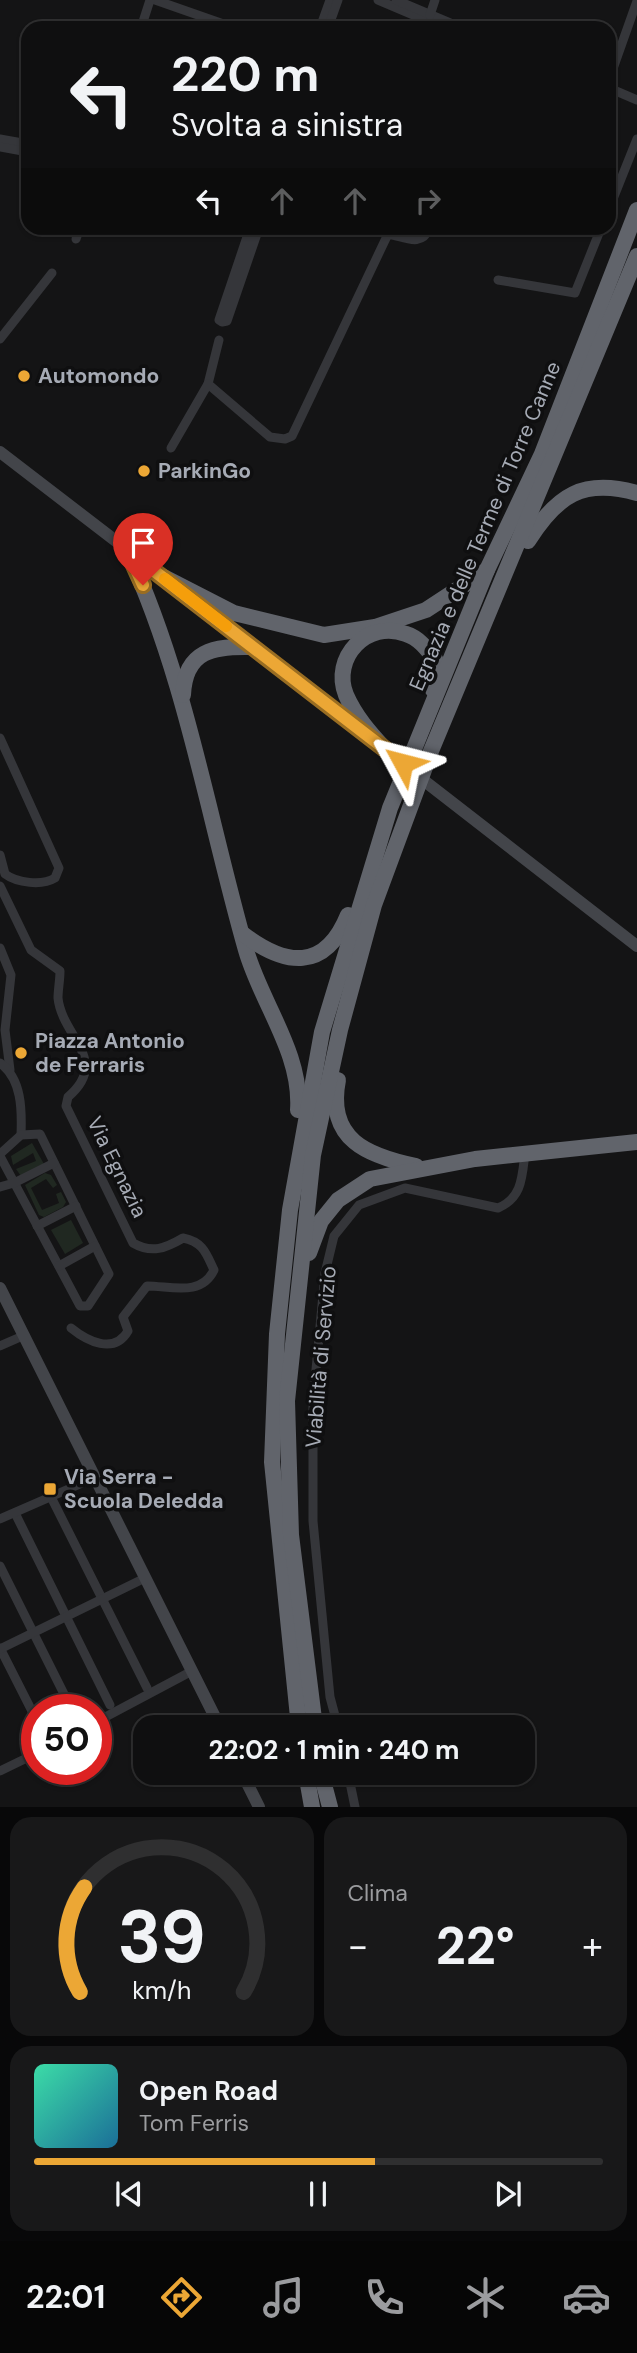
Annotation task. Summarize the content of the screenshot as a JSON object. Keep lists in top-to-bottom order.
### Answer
{
  "streets": {
    "highway": ["Egnazia e delle Terme di Torre Canne"],
    "street": ["Via Egnazia", "Viabilità di Servizio"]
  },
  "places": {
    "other": ["Automondo", "ParkinGo", "Piazza Antonio de Ferraris"],
    "transit": ["Via Serra - Scuola Deledda"]
  },
  "page": {
    "turn": ["220 m", "Svolta a sinistra"],
    "limit": "50",
    "trip": "22:02 · 1 min · 240 m",
    "tile": "Clima",
    "heat": ["−", "22°", "+"],
    "song": ["Open Road", "Tom Ferris"],
    "tabs": "22:01",
    "gauge": ["39", "km/h"]
  }
}
